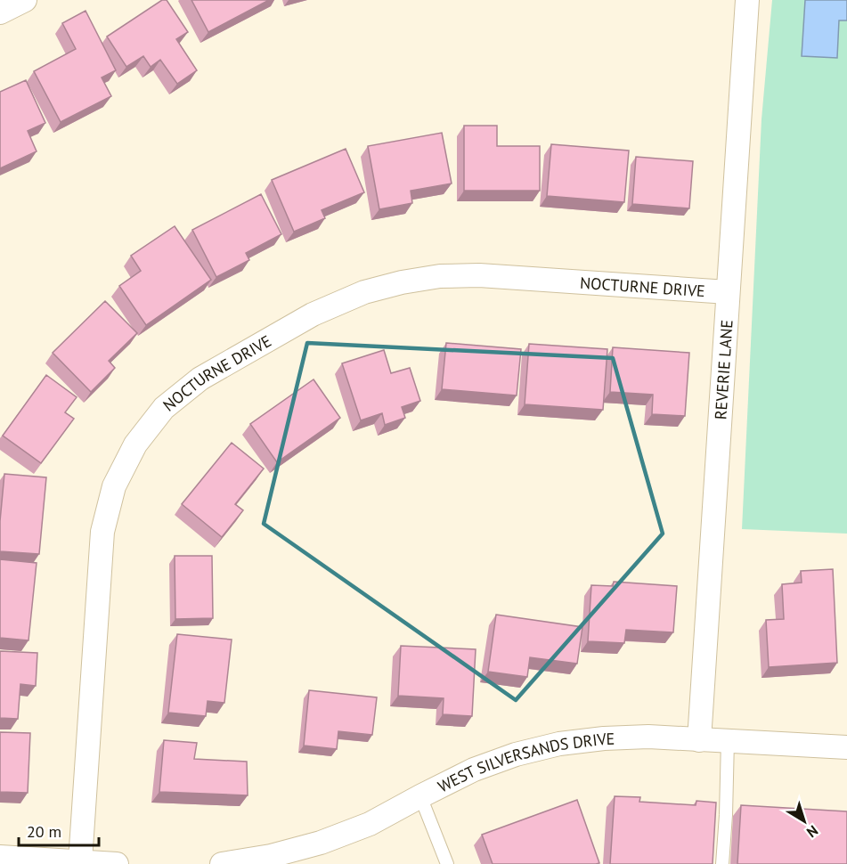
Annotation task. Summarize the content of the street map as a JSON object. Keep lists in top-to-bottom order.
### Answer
{
  "streets": {
    "street": ["NOCTURNE DRIVE", "REVERIE LANE", "WEST SILVERSANDS DRIVE"]
  },
  "crossings": [
    ["NOCTURNE DRIVE", "REVERIE LANE"],
    ["REVERIE LANE", "WEST SILVERSANDS DRIVE"]
  ],
  "scale_bar": "20 m",
  "north": "bottom right"
}
